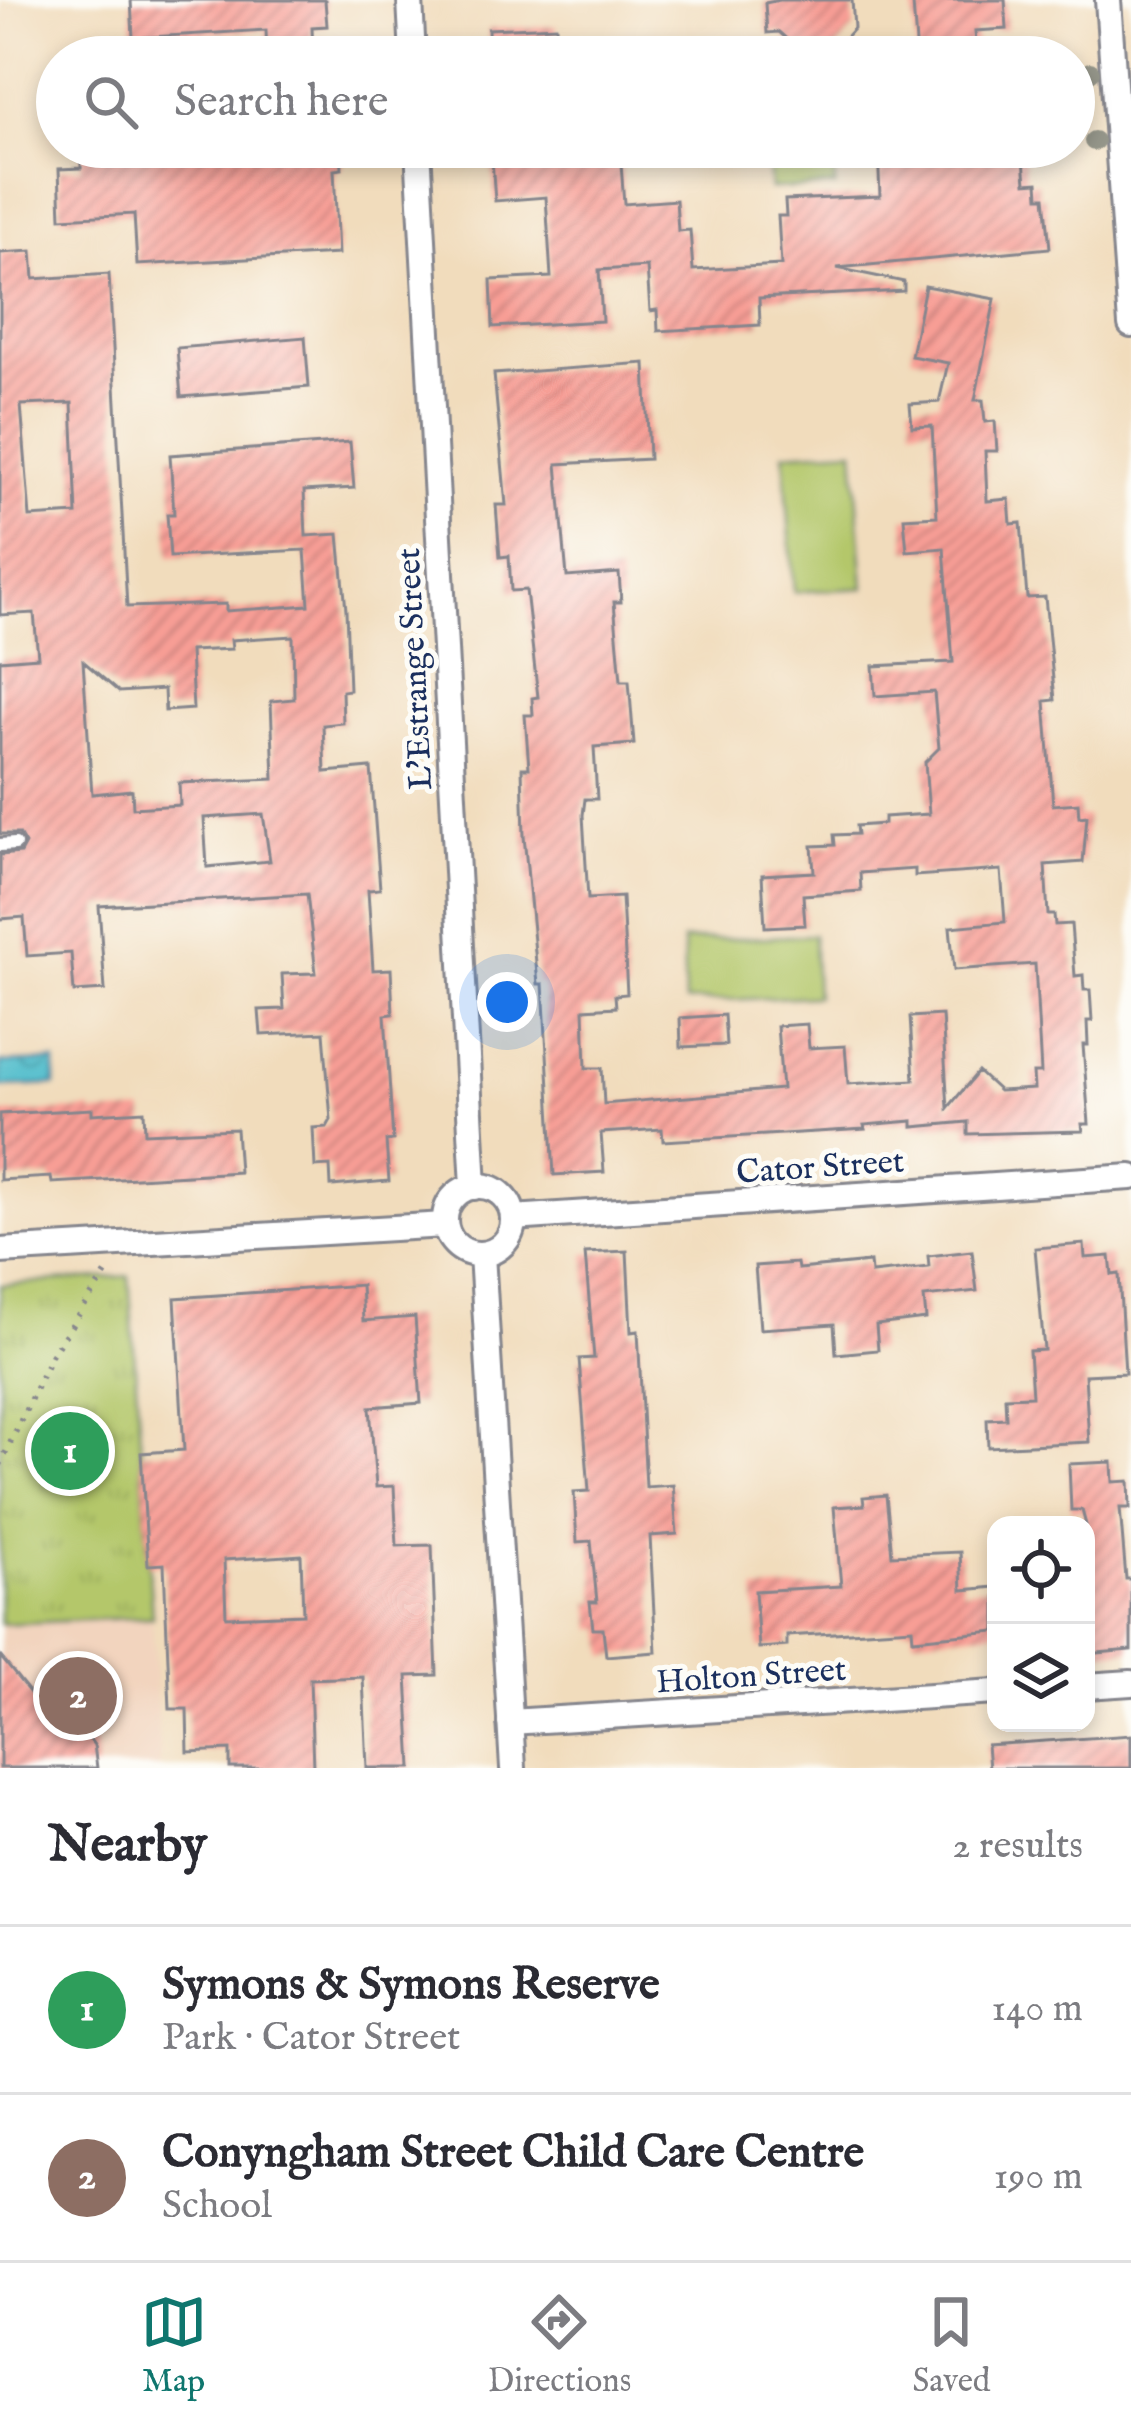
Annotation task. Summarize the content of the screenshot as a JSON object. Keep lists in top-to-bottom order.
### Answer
{
  "streets": {
    "street": ["L'Estrange Street", "Cator Street", "Holton Street"]
  },
  "crossings": [
    ["L'Estrange Street", "Cator Street"]
  ],
  "page": {
    "search": "Search here",
    "pins": ["1", "2"],
    "heading": ["Nearby", "2 results"],
    "list": [
      {
        "mark": "1",
        "name": "Symons & Symons Reserve",
        "note": "Park · Cator Street",
        "value": "140 m"
      },
      {
        "mark": "2",
        "name": "Conyngham Street Child Care Centre",
        "note": "School",
        "value": "190 m"
      }
    ],
    "nav": ["Map", "Directions", "Saved"]
  }
}
